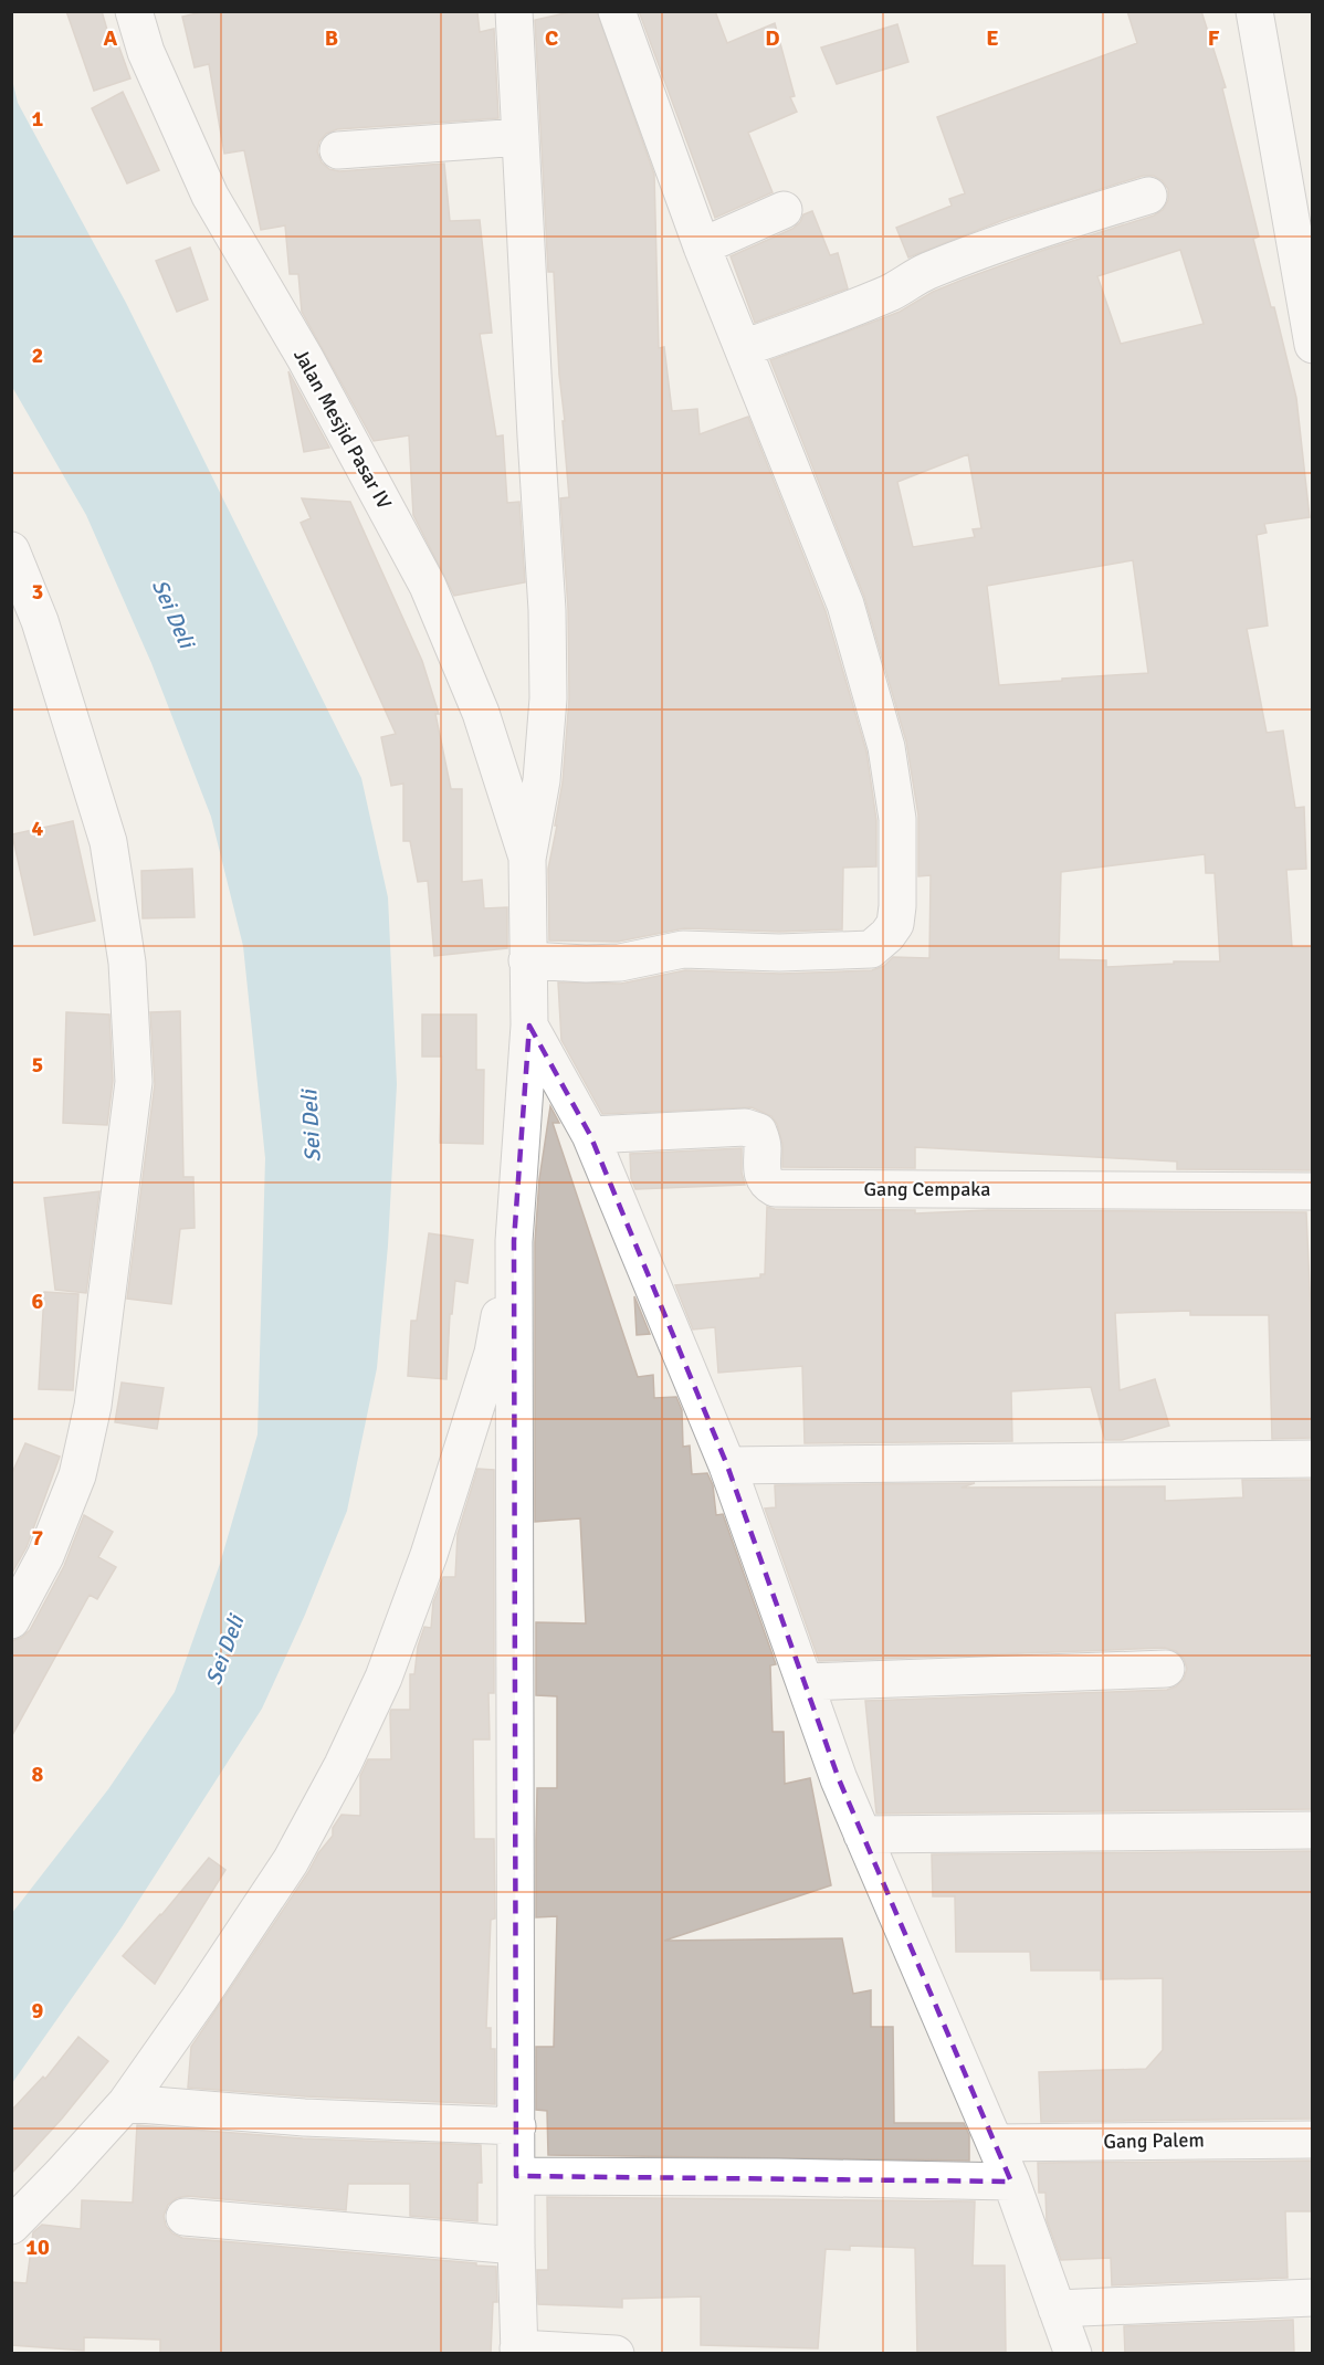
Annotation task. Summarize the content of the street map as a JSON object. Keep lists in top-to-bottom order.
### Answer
{
  "streets": {
    "street": ["Jalan Mesjid Pasar IV", "Gang Cempaka", "Gang Palem"]
  },
  "water": ["Sei Deli"],
  "grid": {
    "columns": [
      "A",
      "B",
      "C",
      "D",
      "E",
      "F"
    ],
    "rows": [
      "1",
      "2",
      "3",
      "4",
      "5",
      "6",
      "7",
      "8",
      "9",
      "10"
    ]
  }
}
